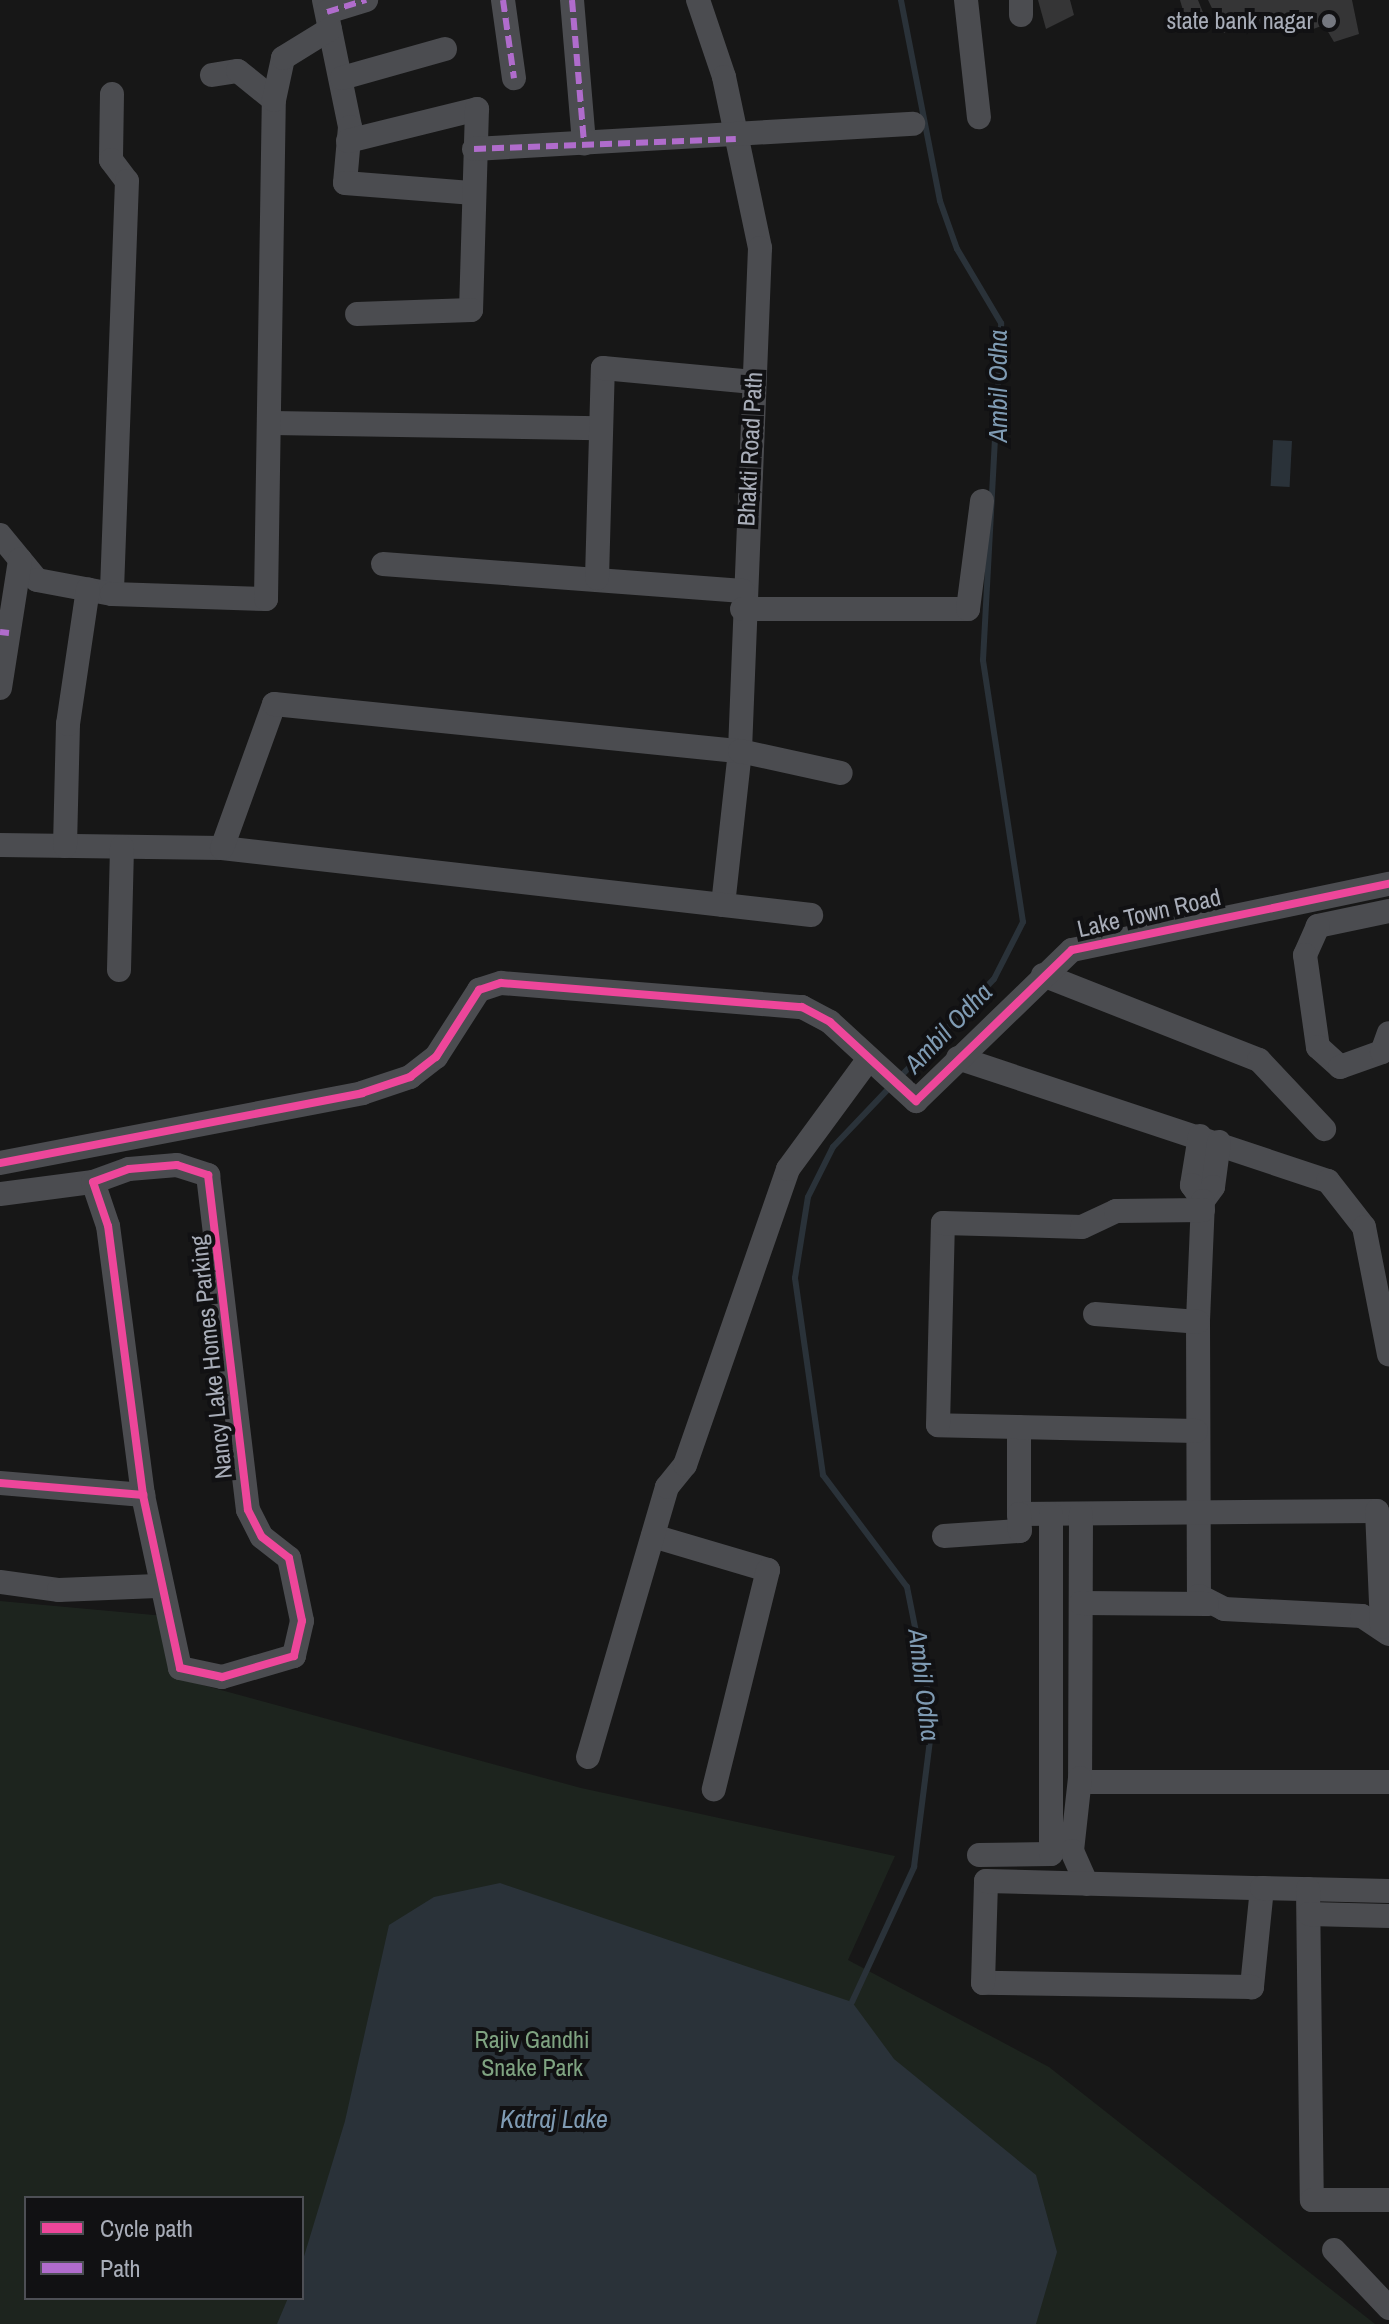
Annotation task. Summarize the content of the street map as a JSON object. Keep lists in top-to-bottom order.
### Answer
{
  "streets": {
    "street": ["Bhakti Road Path", "Lake Town Road", "Nancy Lake Homes Parking"]
  },
  "water": ["Ambil Odha", "Katraj Lake"],
  "parks": ["Rajiv Gandhi Snake Park"],
  "places": ["state bank nagar"],
  "legend": ["Cycle path", "Path"]
}
